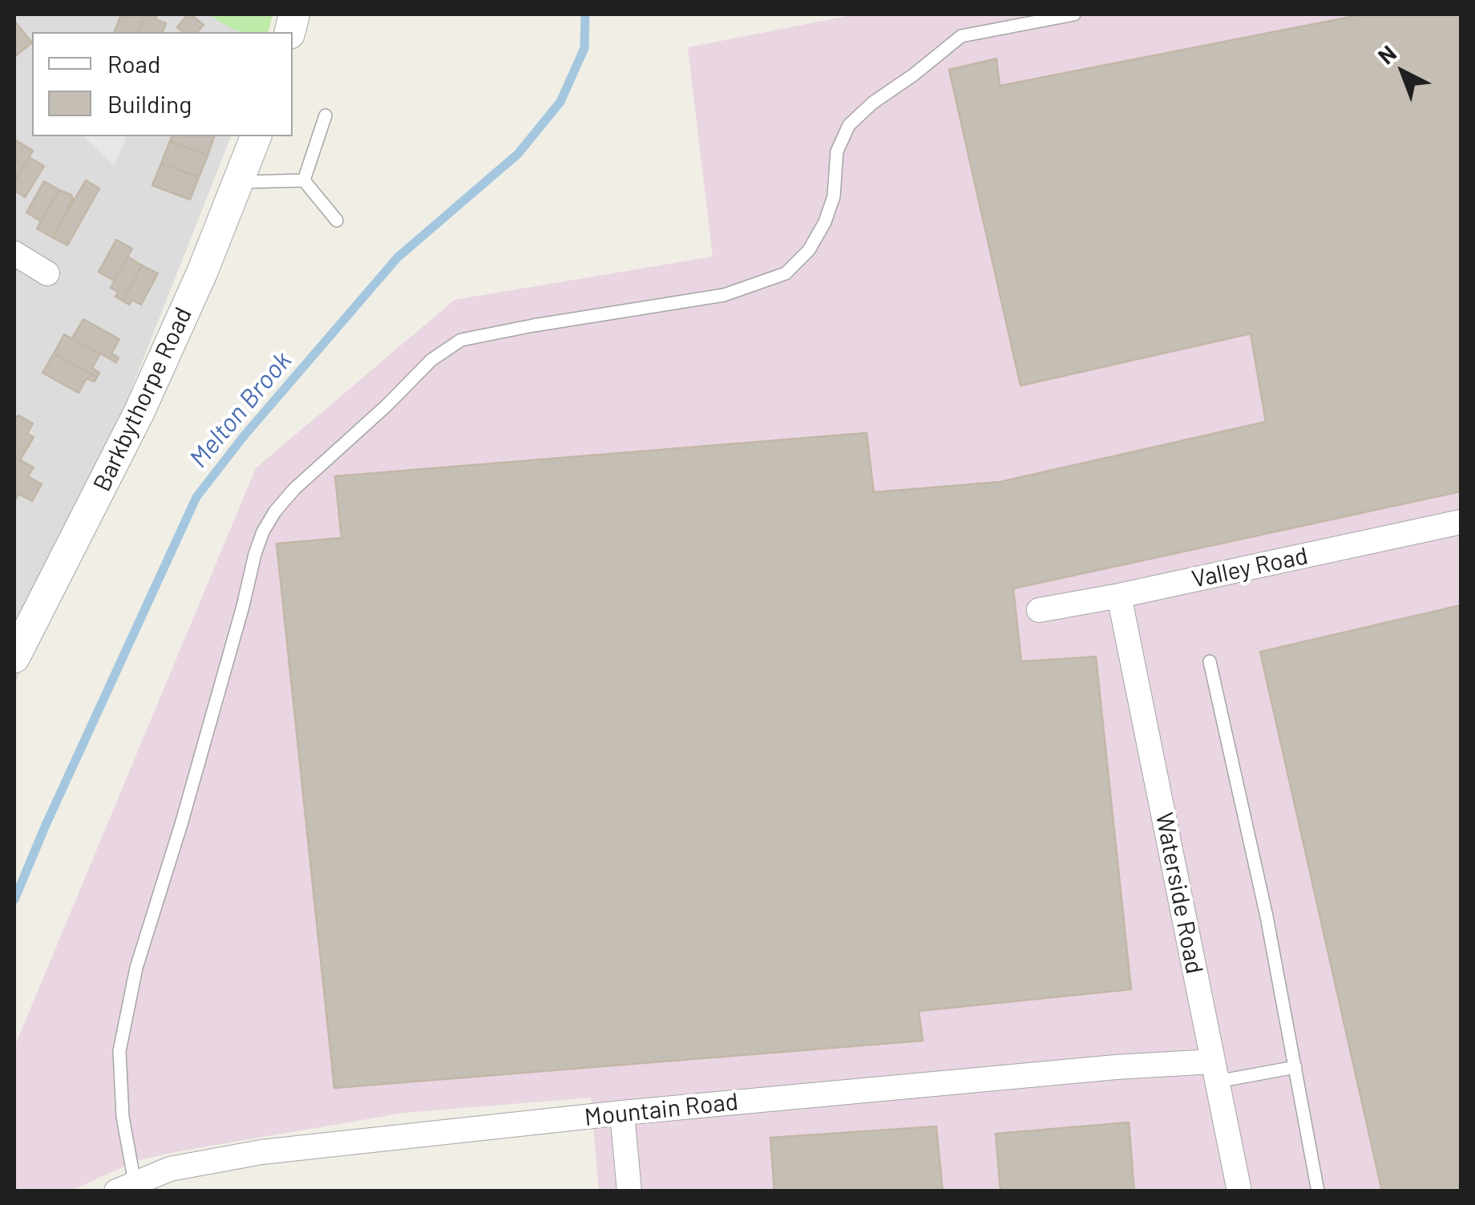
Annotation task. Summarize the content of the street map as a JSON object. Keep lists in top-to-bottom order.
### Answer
{
  "streets": {
    "street": [
      "Barkbythorpe Road",
      "Valley Road",
      "Waterside Road",
      "Mountain Road"
    ]
  },
  "crossings": [
    ["Valley Road", "Waterside Road"],
    ["Waterside Road", "Mountain Road"]
  ],
  "water": ["Melton Brook"],
  "legend": ["Road", "Building"],
  "north": "top left"
}
